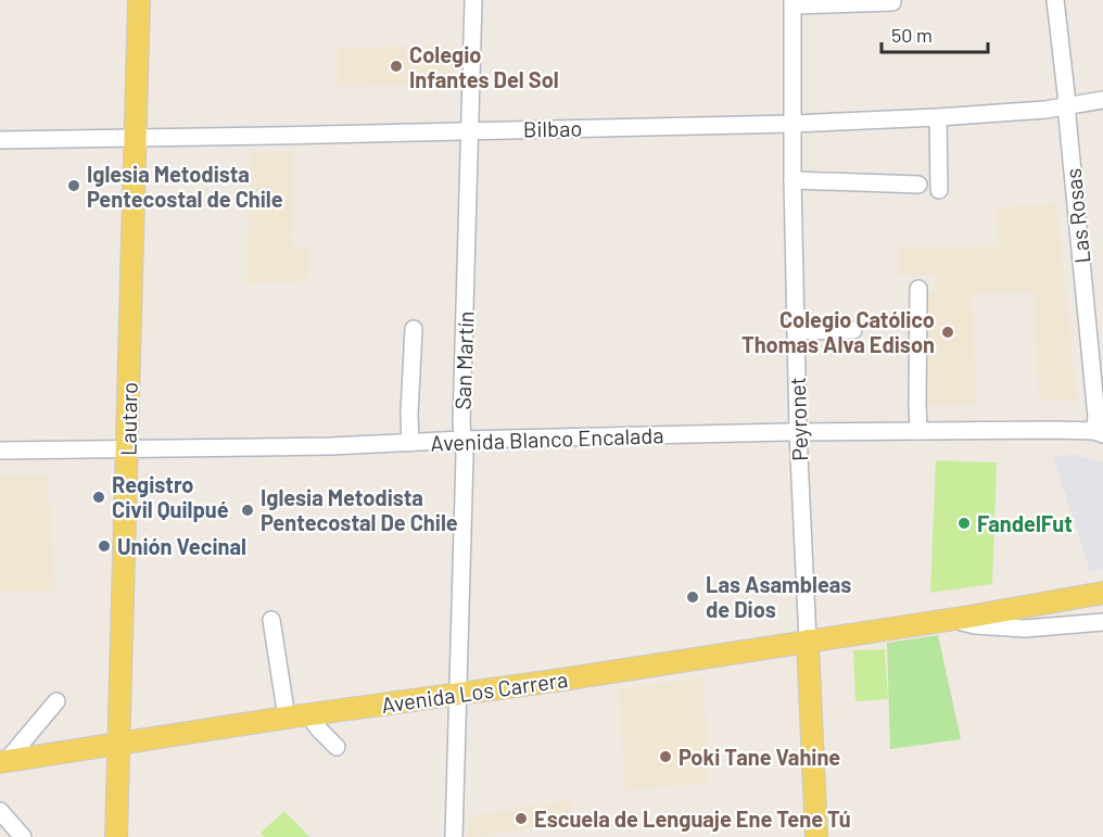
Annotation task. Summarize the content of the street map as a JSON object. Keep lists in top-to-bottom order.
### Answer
{
  "streets": {
    "main road": ["Lautaro", "Peyronet", "Avenida Los Carrera"],
    "street": [
      "Bilbao",
      "Las Rosas",
      "San Martín",
      "Avenida Blanco Encalada"
    ]
  },
  "crossings": [
    ["Bilbao", "Las Rosas"],
    ["Bilbao", "San Martín"],
    ["Bilbao", "Lautaro"],
    ["Bilbao", "Peyronet"],
    ["Las Rosas", "Avenida Blanco Encalada"],
    ["San Martín", "Avenida Blanco Encalada"],
    ["San Martín", "Avenida Los Carrera"],
    ["Lautaro", "Avenida Blanco Encalada"],
    ["Lautaro", "Avenida Los Carrera"],
    ["Peyronet", "Avenida Blanco Encalada"],
    ["Peyronet", "Avenida Los Carrera"]
  ],
  "places": [
    "Colegio Infantes Del Sol",
    "Iglesia Metodista Pentecostal de Chile",
    "Colegio Católico Thomas Alva Edison",
    "Registro Civil Quilpué",
    "Iglesia Metodista Pentecostal De Chile",
    "FandelFut",
    "Unión Vecinal",
    "Las Asambleas de Dios",
    "Poki Tane Vahine",
    "Escuela de Lenguaje Ene Tene Tú"
  ],
  "scale_bar": "50 m"
}
